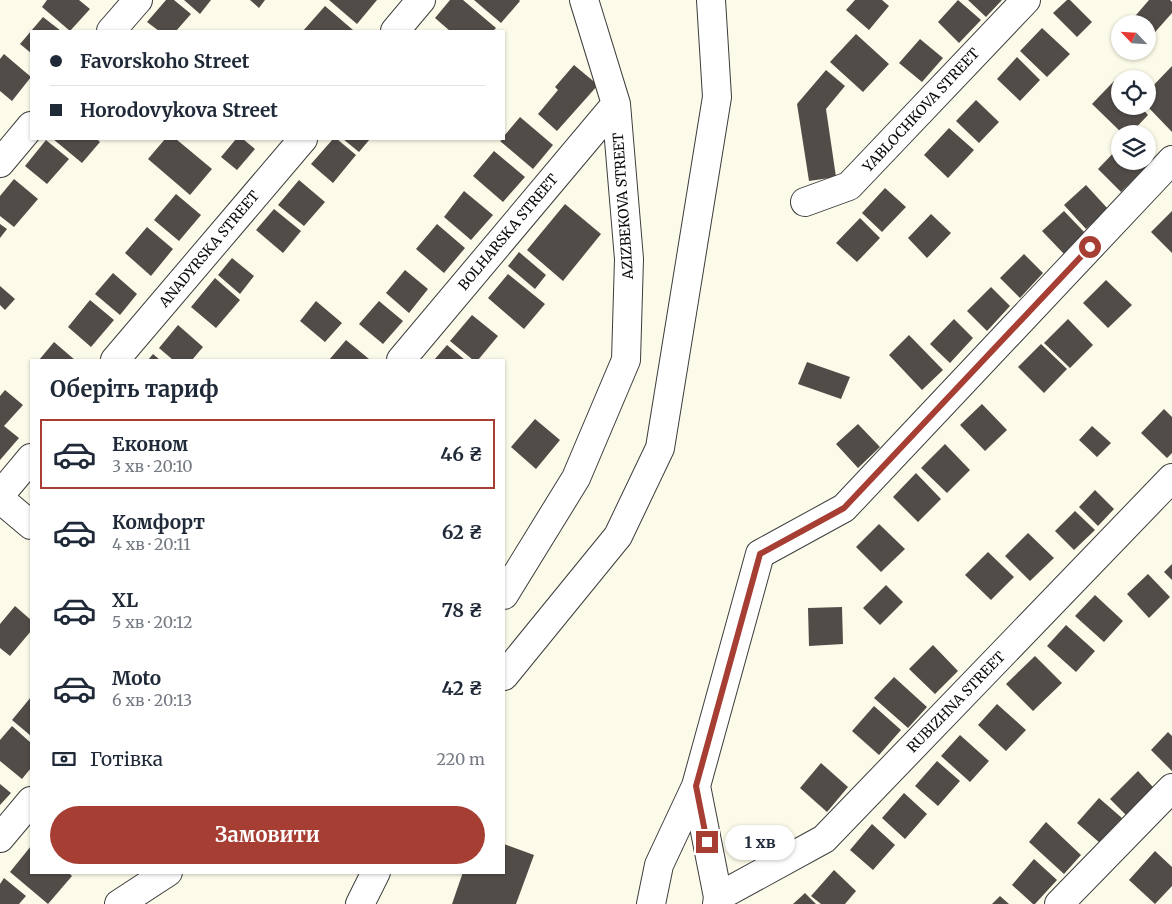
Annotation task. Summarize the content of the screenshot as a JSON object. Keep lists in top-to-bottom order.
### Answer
{
  "streets": {
    "street": [
      "YABLOCHKOVA STREET",
      "AZIZBEKOVA STREET",
      "BOLHARSKA STREET",
      "ANADYRSKA STREET",
      "RUBIZHNA STREET"
    ]
  },
  "crossings": [
    ["AZIZBEKOVA STREET", "BOLHARSKA STREET"]
  ],
  "north": "top left",
  "page": {
    "banner": ["Favorskoho Street", "Horodovykova Street"],
    "heading": "Оберіть тариф",
    "list": [
      {
        "name": "Економ",
        "note": "3 хв · 20:10",
        "value": "46 ₴"
      },
      {
        "name": "Комфорт",
        "note": "4 хв · 20:11",
        "value": "62 ₴"
      },
      {
        "name": "XL",
        "note": "5 хв · 20:12",
        "value": "78 ₴"
      },
      {
        "name": "Moto",
        "note": "6 хв · 20:13",
        "value": "42 ₴"
      }
    ],
    "pay": ["Готівка", "220 m"],
    "buttons": "Замовити",
    "bubble": "1 хв"
  }
}
